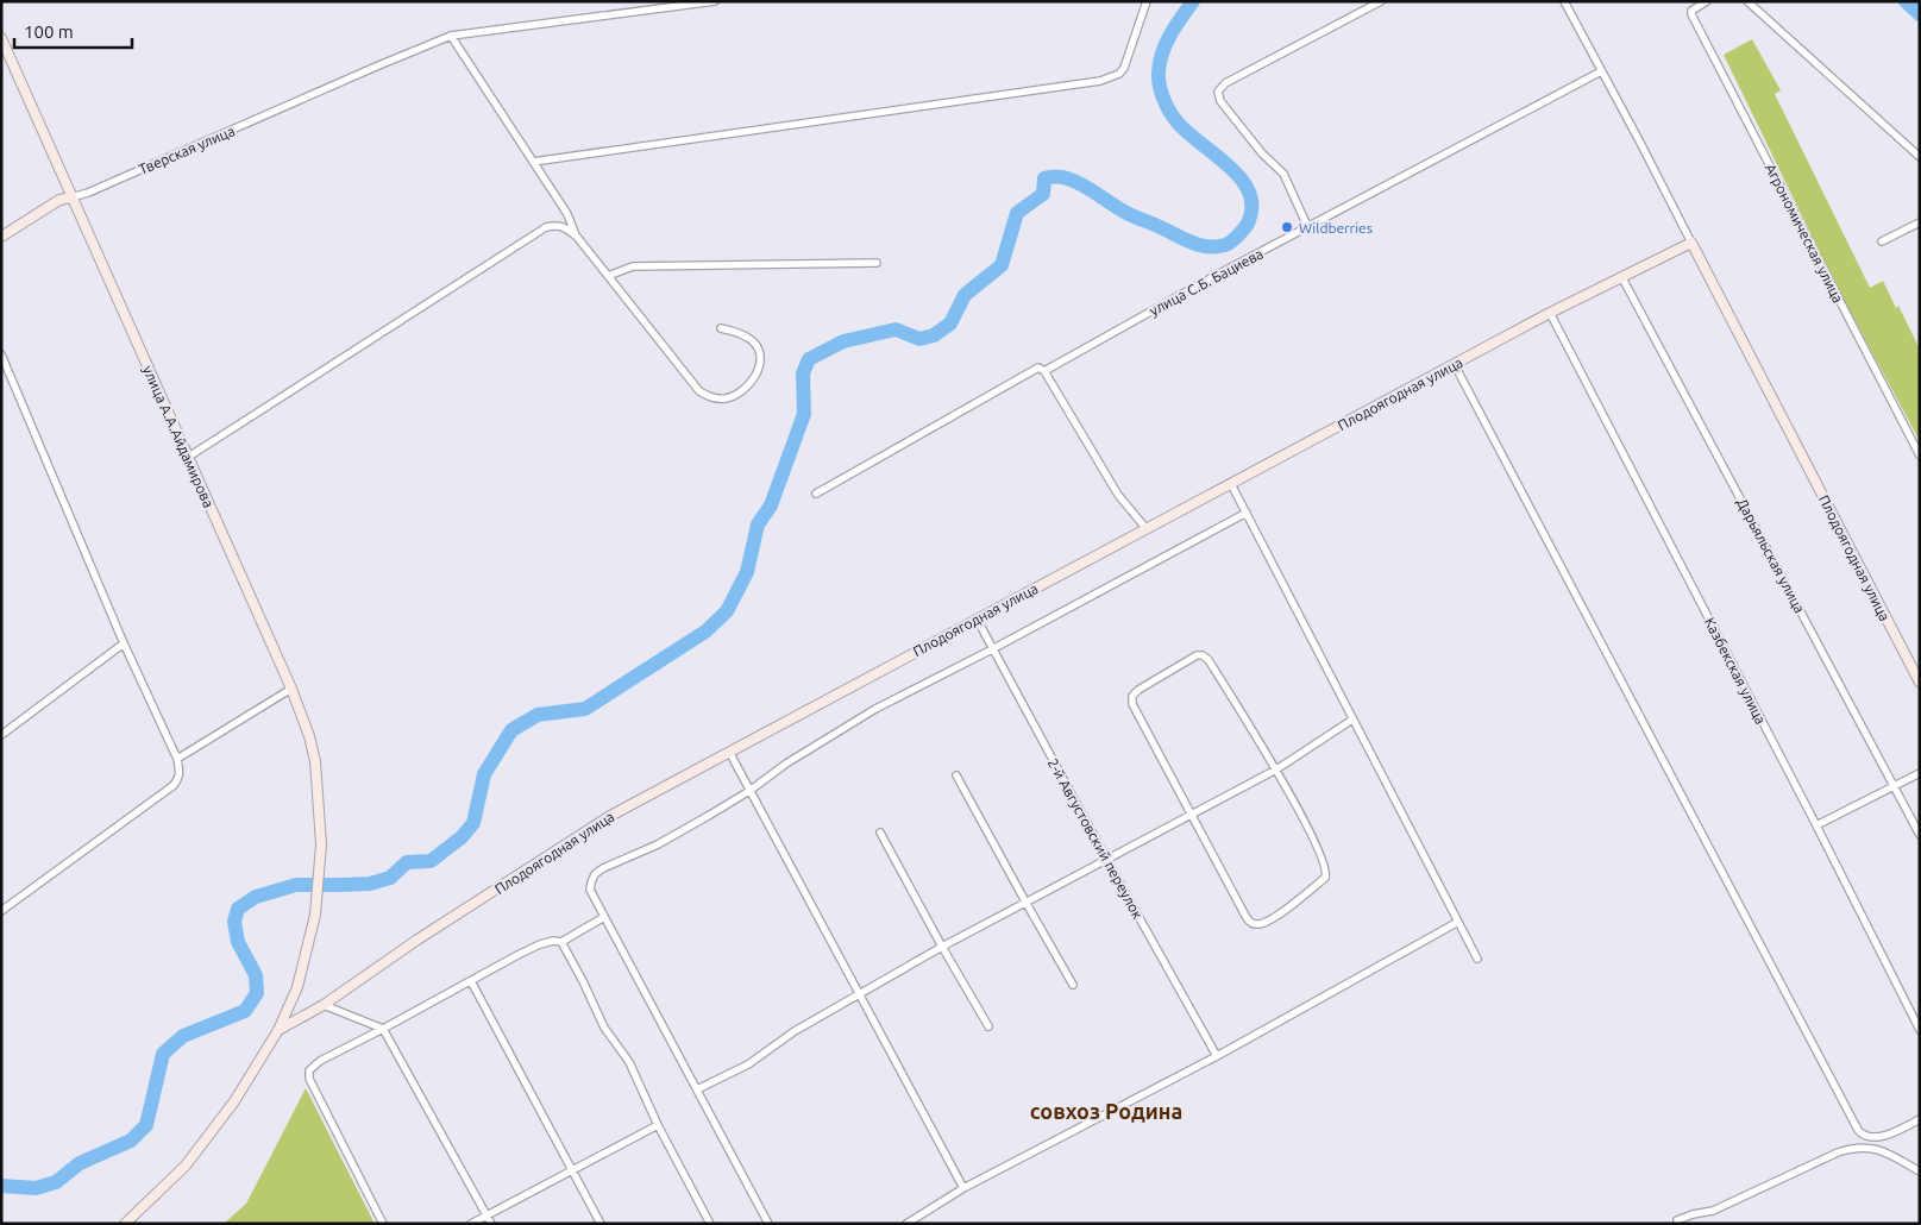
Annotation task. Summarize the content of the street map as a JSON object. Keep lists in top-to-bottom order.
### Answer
{
  "streets": {
    "street": [
      "Тверская улица",
      "Агрономическая улица",
      "улица С.Б. Бациева",
      "Плодоягодная улица",
      "улица А.А.Айдамирова",
      "Дарьяльская улица",
      "Казбекская улица",
      "2-й Августовский переулок"
    ]
  },
  "crossings": [
    ["Тверская улица", "улица А.А.Айдамирова"],
    ["улица С.Б. Бациева", "Плодоягодная улица"],
    ["Плодоягодная улица", "улица А.А.Айдамирова"],
    ["Плодоягодная улица", "Дарьяльская улица"],
    ["Плодоягодная улица", "Казбекская улица"],
    ["Плодоягодная улица", "2-й Августовский переулок"]
  ],
  "districts": ["совхоз Родина"],
  "places": ["Wildberries"],
  "scale_bar": "100 m"
}
